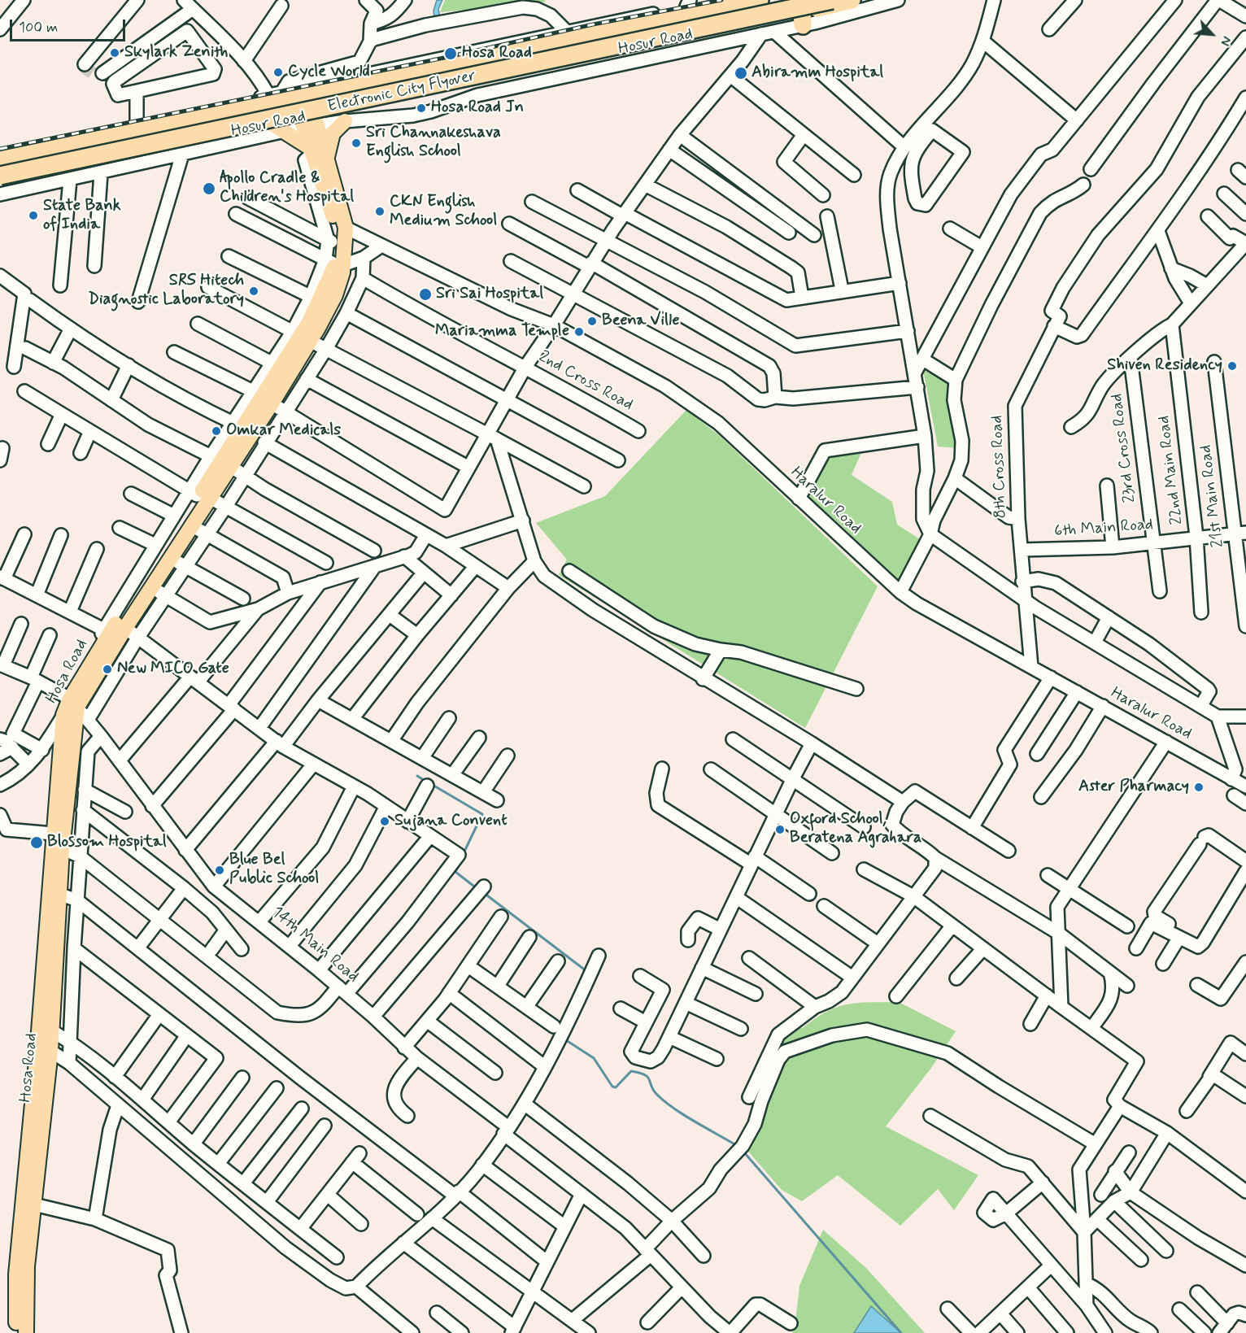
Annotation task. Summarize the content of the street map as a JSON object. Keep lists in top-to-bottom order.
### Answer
{
  "streets": {
    "highway": ["Hosur Road", "Electronic City Flyover"],
    "main road": ["Hosa Road"],
    "street": [
      "2nd Cross Road",
      "23rd Cross Road",
      "8th Cross Road",
      "22nd Main Road",
      "21st Main Road",
      "Haralur Road",
      "6th Main Road",
      "14th Main Road"
    ]
  },
  "crossings": [
    ["Hosur Road", "Electronic City Flyover"],
    ["Hosur Road", "Hosa Road"],
    ["23rd Cross Road", "6th Main Road"],
    ["8th Cross Road", "Haralur Road"],
    ["8th Cross Road", "6th Main Road"],
    ["22nd Main Road", "6th Main Road"],
    ["21st Main Road", "6th Main Road"],
    ["Haralur Road", "Hosa Road"],
    ["Hosa Road", "14th Main Road"]
  ],
  "places": [
    "Skylark Zenith",
    "Hosa Road",
    "Cycle World",
    "Abiramm Hospital",
    "Hosa Road Jn",
    "Sri Channakeshava English School",
    "Apollo Cradle & Children's Hospital",
    "CKN English Medium School",
    "State Bank of India",
    "SRS Hitech Diagnostic Laboratory",
    "Sri Sai Hospital",
    "Beena Ville",
    "Mariamma Temple",
    "Shiven Residency",
    "Omkar Medicals",
    "New MICO Gate",
    "Aster Pharmacy",
    "Sujana Convent",
    "Oxford School, Beratena Agrahara",
    "Blossom Hospital",
    "Blue Bel Public School"
  ],
  "scale_bar": "100 m",
  "north": "bottom right"
}
